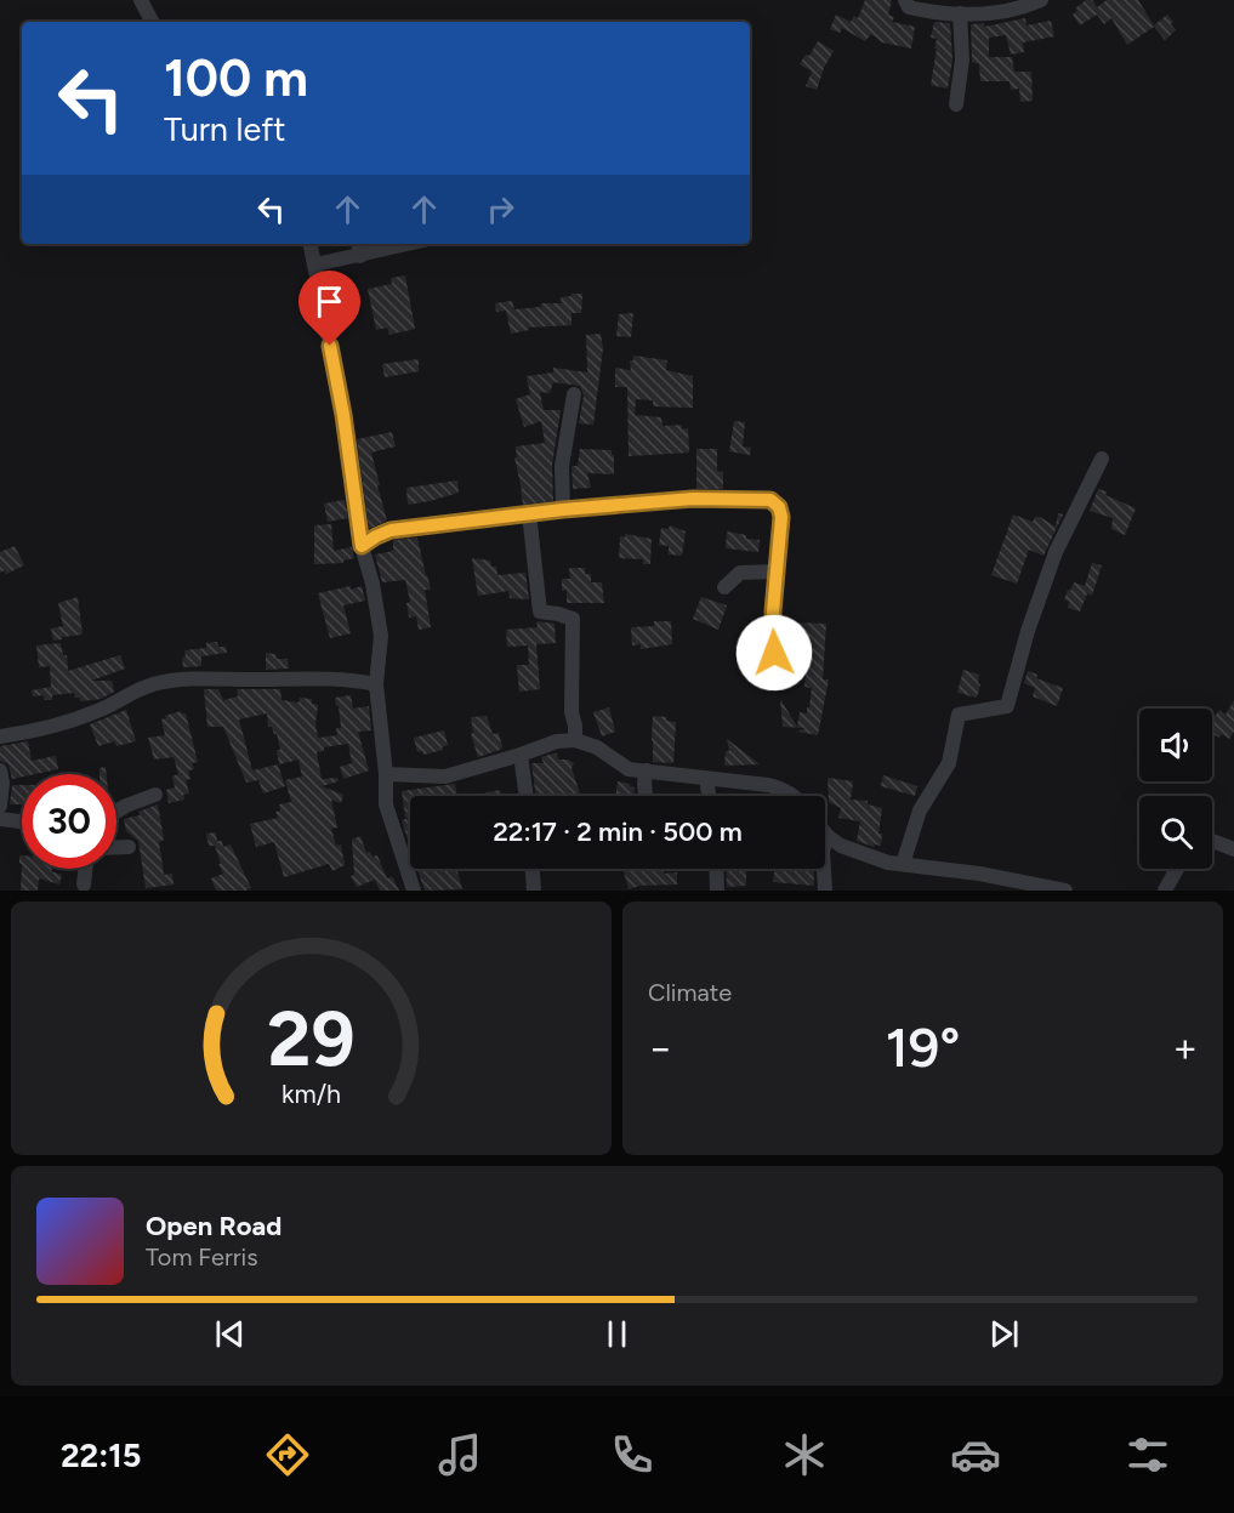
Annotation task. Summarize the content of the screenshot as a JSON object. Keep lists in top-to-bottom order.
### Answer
{
  "page": {
    "turn": ["100 m", "Turn left"],
    "limit": "30",
    "trip": "22:17 · 2 min · 500 m",
    "tile": "Climate",
    "heat": ["−", "19°", "+"],
    "song": ["Open Road", "Tom Ferris"],
    "tabs": "22:15",
    "gauge": ["29", "km/h"]
  }
}
